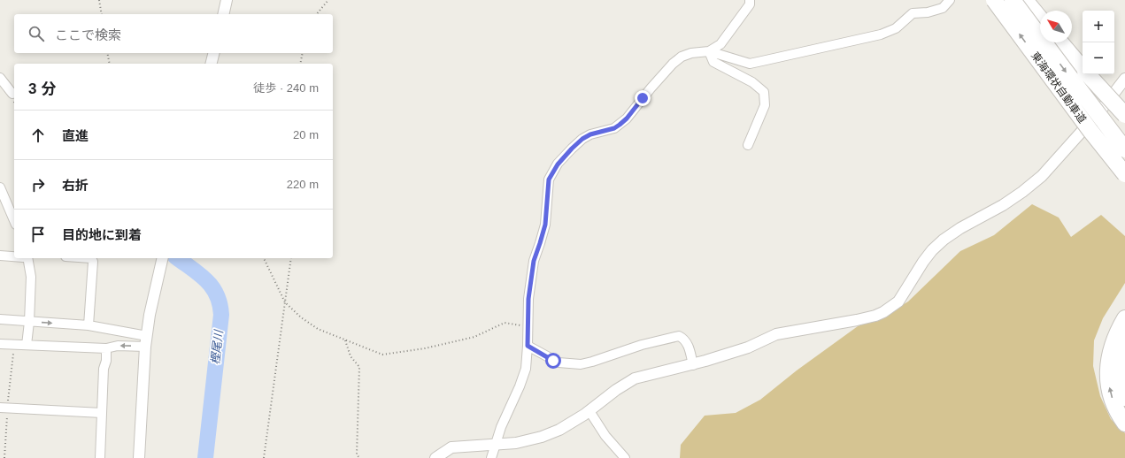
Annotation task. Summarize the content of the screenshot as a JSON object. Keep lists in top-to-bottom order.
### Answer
{
  "streets": {
    "highway": ["東海環状自動車道"]
  },
  "water": ["樫尾川"],
  "north": "top left",
  "page": {
    "map_buttons": ["+", "−"],
    "search": "ここで検索",
    "heading": ["3 分", "徒歩 · 240 m"],
    "list": [
      ["直進", "20 m"],
      ["右折", "220 m"],
      "目的地に到着"
    ]
  }
}
